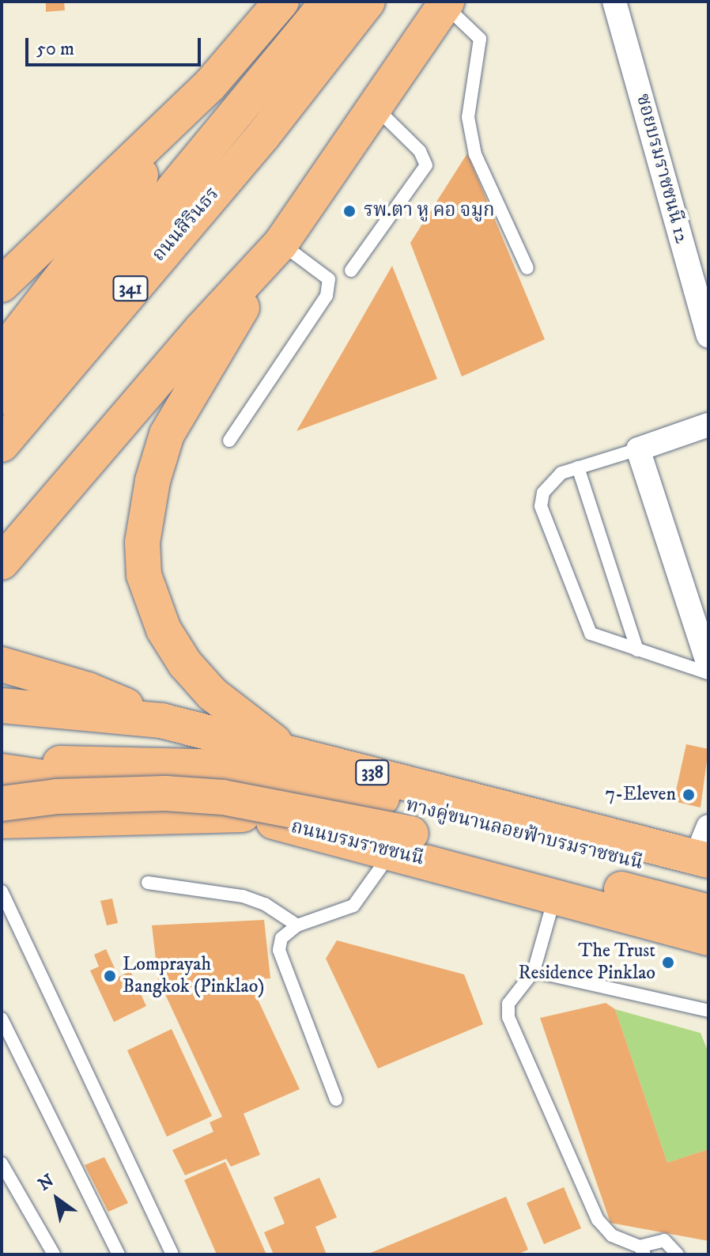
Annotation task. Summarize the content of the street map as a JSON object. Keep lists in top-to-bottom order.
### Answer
{
  "streets": {
    "main road": [
      "ถนนสิรินธร",
      "341",
      "338",
      "ทางคู่ขนานลอยฟ้าบรมราชชนนี",
      "ถนนบรมราชชนนี"
    ],
    "street": ["ซอยบรมราชชนนี 12"]
  },
  "crossings": [
    ["338", "ทางคู่ขนานลอยฟ้าบรมราชชนนี"],
    ["ทางคู่ขนานลอยฟ้าบรมราชชนนี", "ถนนบรมราชชนนี"]
  ],
  "places": [
    "รพ.ตา หู คอ จมูก",
    "7-Eleven",
    "The Trust Residence Pinklao",
    "Lomprayah Bangkok (Pinklao)"
  ],
  "scale_bar": "50 m",
  "north": "top left"
}
